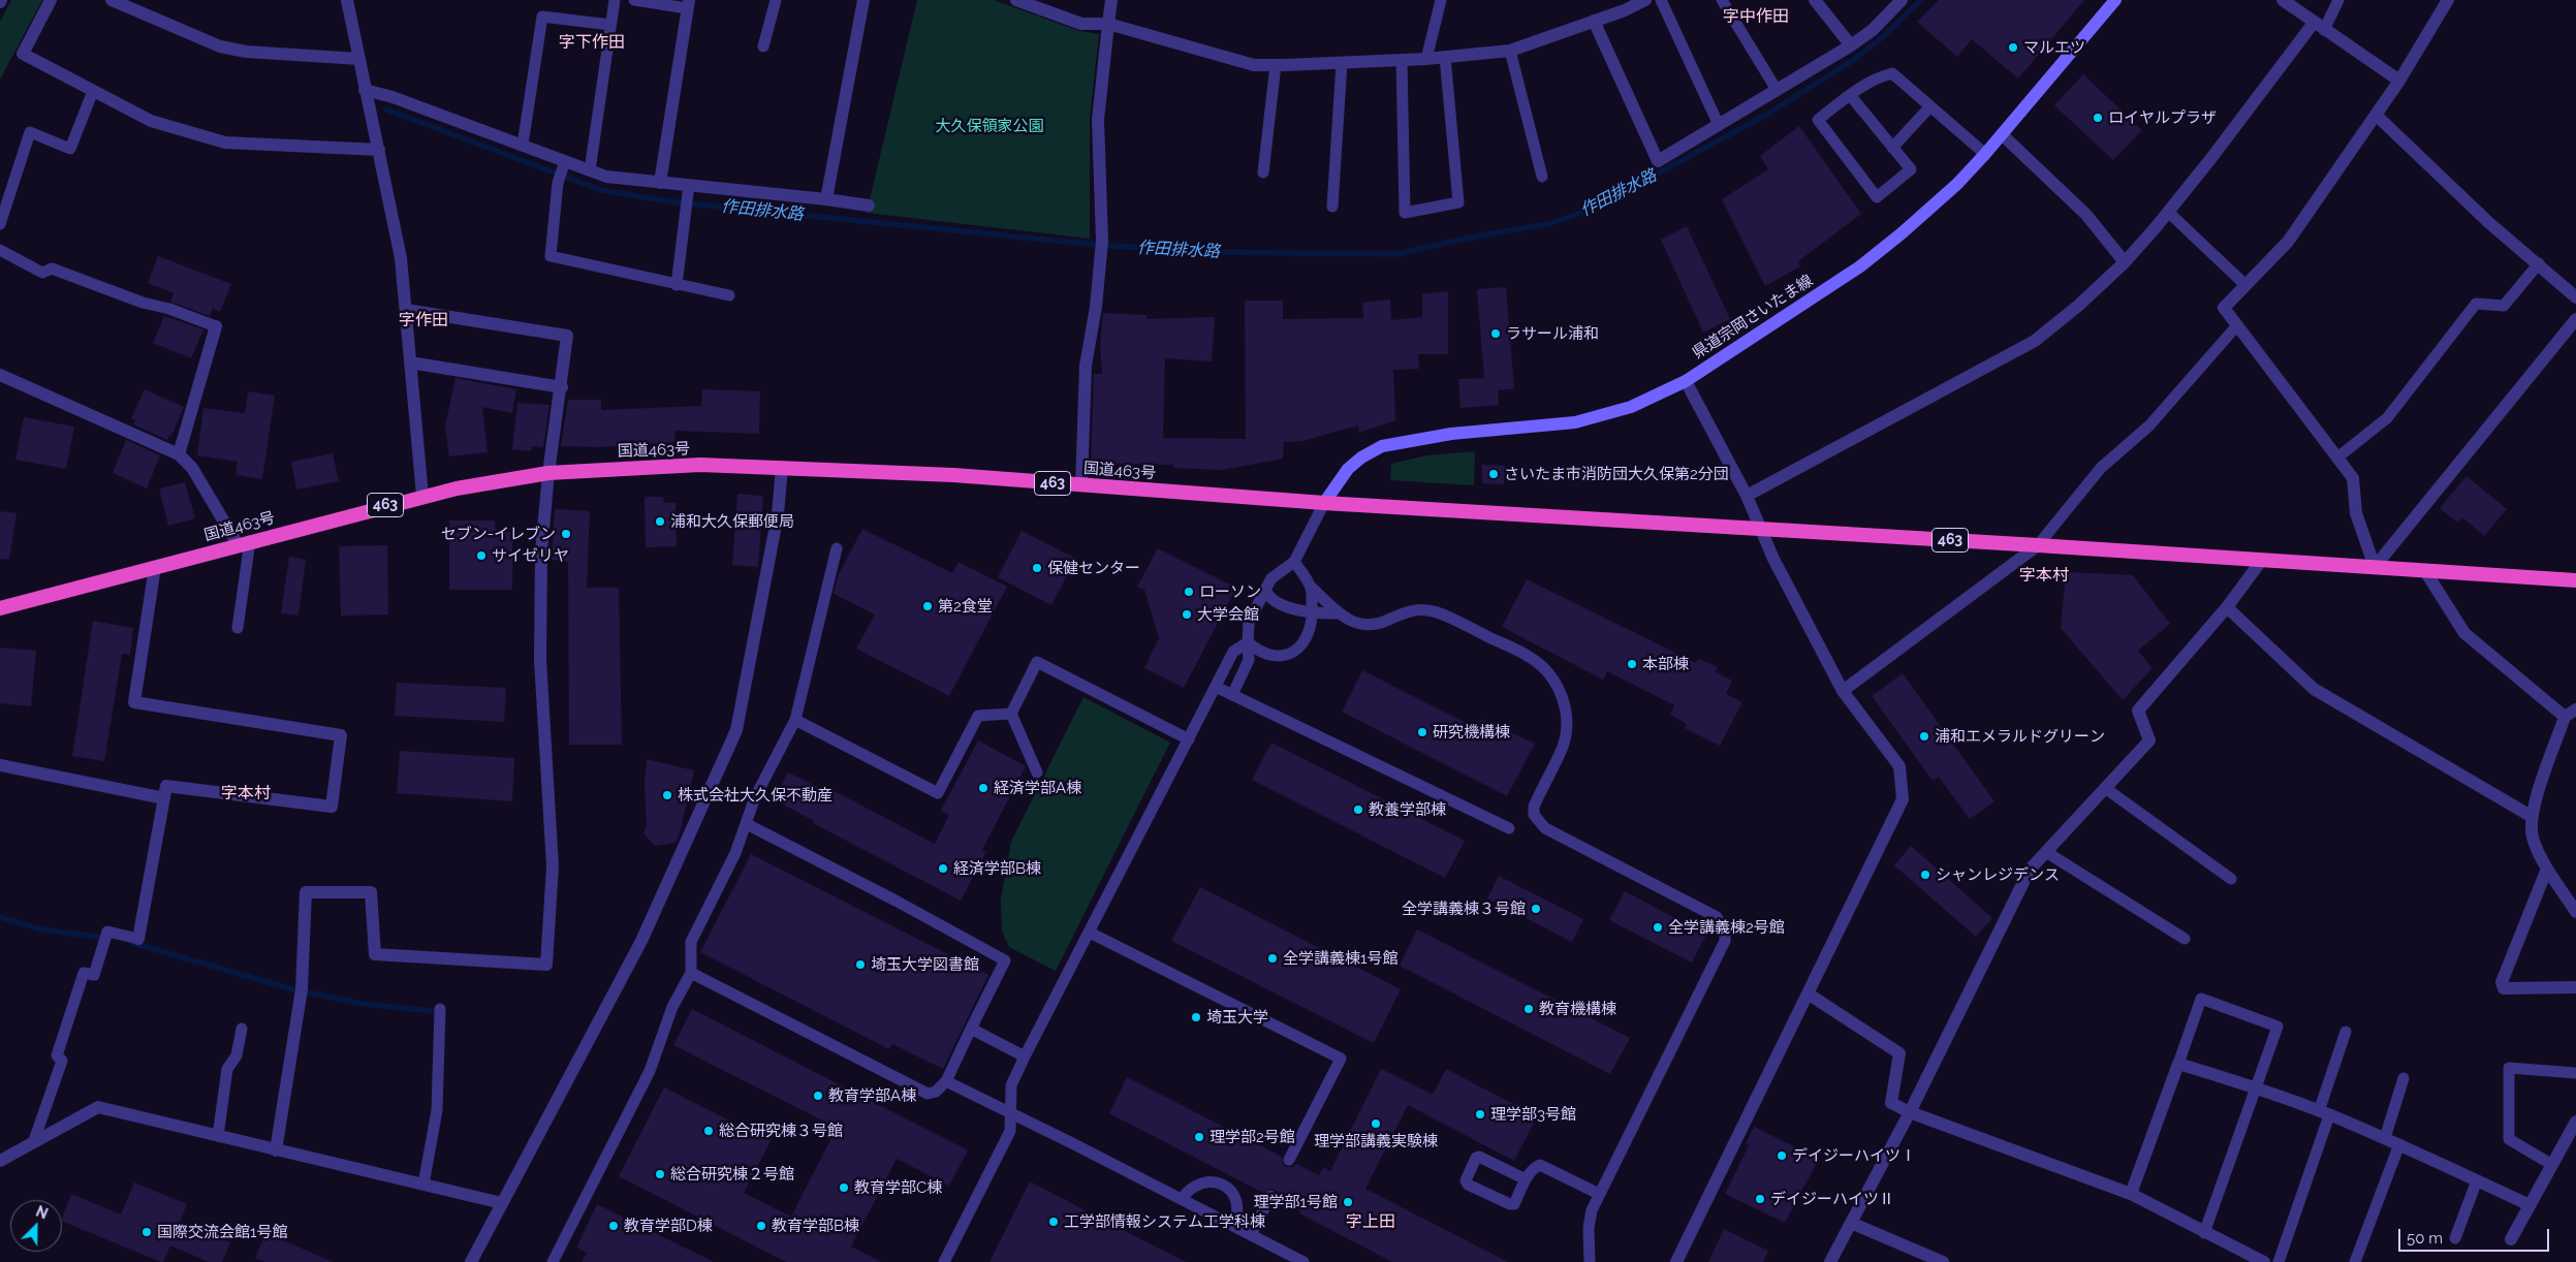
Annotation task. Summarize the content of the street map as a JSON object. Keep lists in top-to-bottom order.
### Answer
{
  "streets": {
    "highway": ["国道463号", "463"],
    "main road": ["県道宗岡さいたま線"]
  },
  "crossings": [
    ["県道宗岡さいたま線", "国道463号"],
    ["県道宗岡さいたま線", "463"],
    ["国道463号", "463"]
  ],
  "districts": [
    "字中作田",
    "字下作田",
    "字作田",
    "字本村",
    "字本村",
    "字上田"
  ],
  "water": ["作田排水路"],
  "parks": ["大久保領家公園"],
  "places": [
    "マルエツ",
    "ロイヤルプラザ",
    "ラサール浦和",
    "さいたま市消防団大久保第2分団",
    "浦和大久保郵便局",
    "セブン-イレブン",
    "サイゼリヤ",
    "保健センター",
    "ローソン",
    "第2食堂",
    "大学会館",
    "本部棟",
    "研究機構棟",
    "浦和エメラルドグリーン",
    "経済学部A棟",
    "株式会社大久保不動産",
    "教養学部棟",
    "経済学部B棟",
    "シャンレジデンス",
    "全学講義棟３号館",
    "全学講義棟2号館",
    "全学講義棟1号館",
    "埼玉大学図書館",
    "教育機構棟",
    "埼玉大学",
    "教育学部A棟",
    "理学部3号館",
    "理学部講義実験棟",
    "総合研究棟３号館",
    "理学部2号館",
    "デイジーハイツⅠ",
    "総合研究棟２号館",
    "教育学部C棟",
    "デイジーハイツⅡ",
    "理学部1号館",
    "工学部情報システム工学科棟",
    "教育学部D棟",
    "教育学部B棟",
    "国際交流会館1号館"
  ],
  "scale_bar": "50 m",
  "north": "top right"
}
